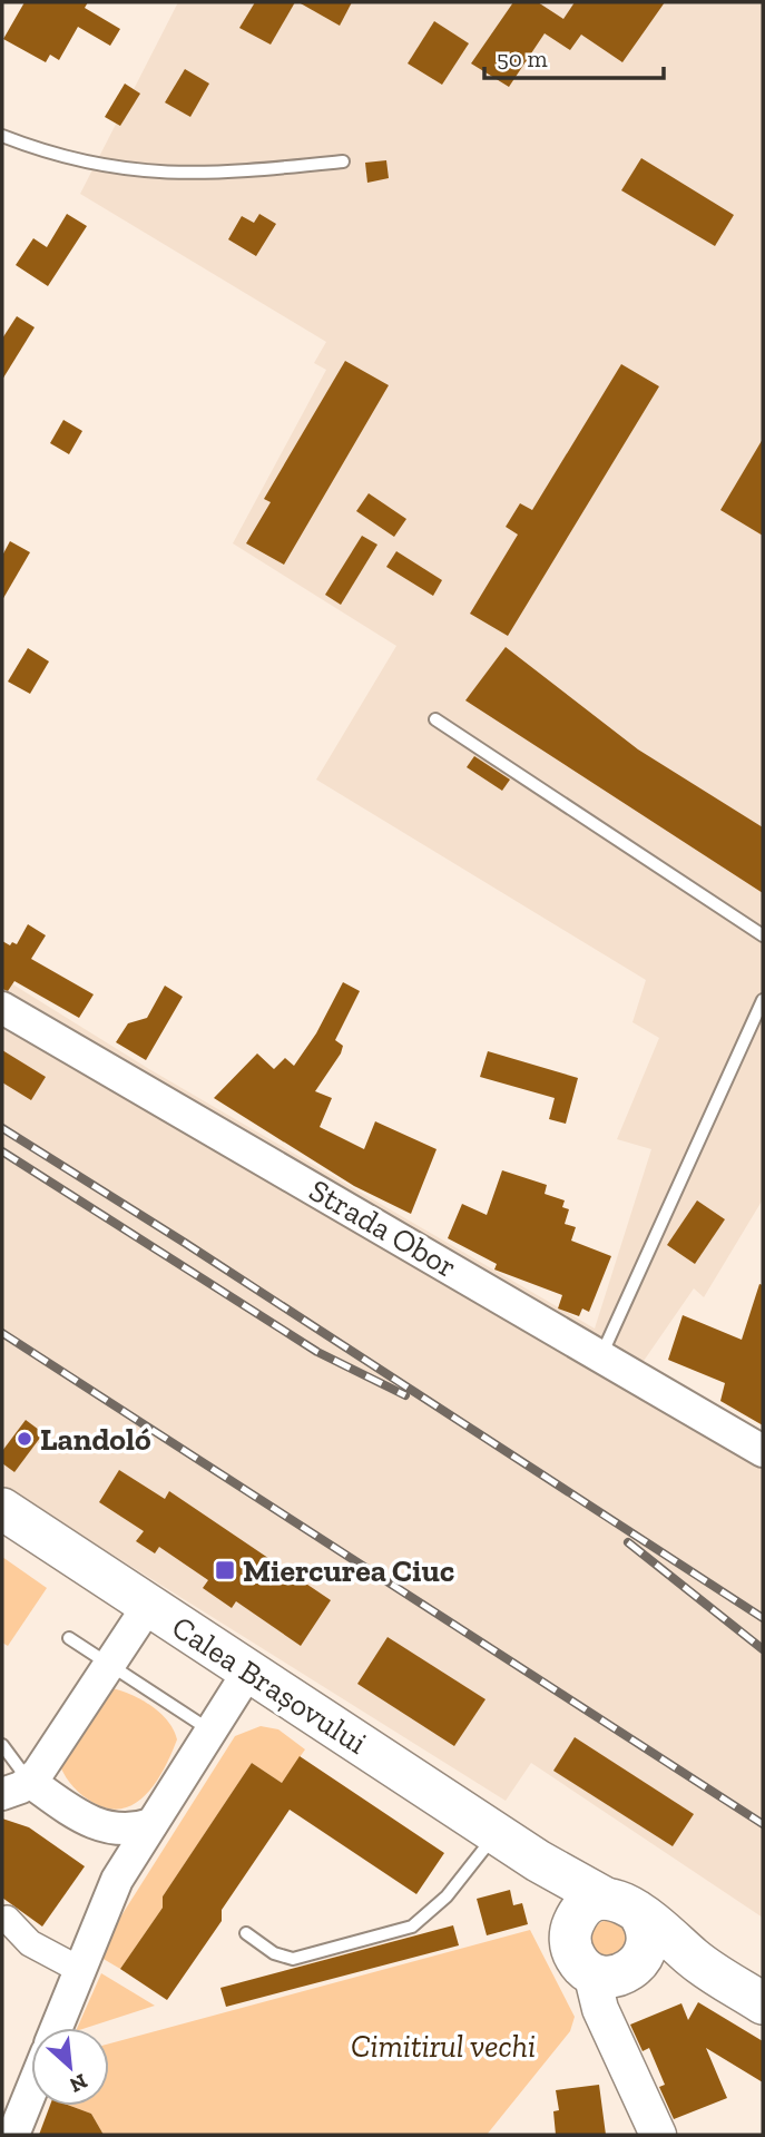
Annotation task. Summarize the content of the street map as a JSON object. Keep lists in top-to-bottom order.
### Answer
{
  "streets": {
    "main road": ["Calea Brașovului"],
    "street": ["Strada Obor"]
  },
  "parks": ["Cimitirul vechi"],
  "places": {
    "other": ["Landoló"],
    "transit": ["Miercurea Ciuc"]
  },
  "scale_bar": "50 m",
  "north": "bottom right"
}
